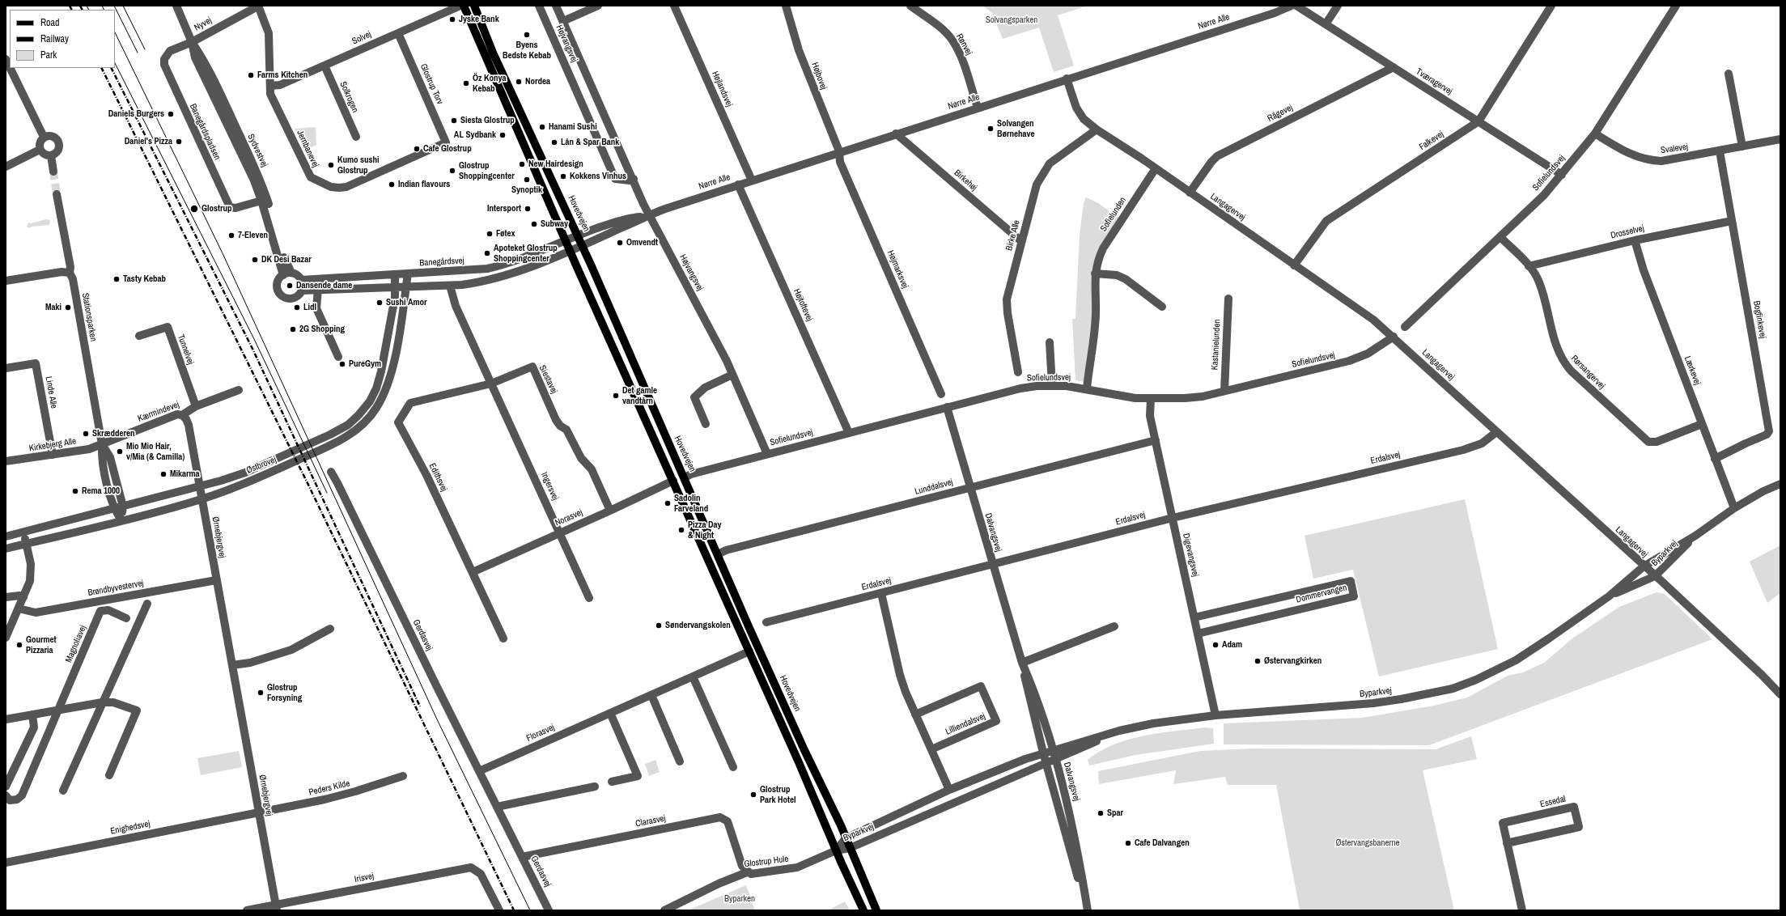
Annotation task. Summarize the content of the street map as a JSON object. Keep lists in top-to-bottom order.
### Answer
{
  "streets": {
    "main road": ["Hovedvejen"],
    "street": [
      "Nørre Alle",
      "Nyvej",
      "Solvej",
      "Højvangsvej",
      "Rønvej",
      "Højbovej",
      "Tværagervej",
      "Glostrup Torv",
      "Højlandsvej",
      "Solkrogen",
      "Rågevej",
      "Banegårdspladsen",
      "Falkevej",
      "Jernbanevej",
      "Svalevej",
      "Sydvestvej",
      "Sofielundsvej",
      "Birkehøj",
      "Langagervej",
      "Sofielunden",
      "Drosselvej",
      "Birke Alle",
      "Banegårdsvej",
      "Højmarksvej",
      "Højtoftevej",
      "Stationsparken",
      "Bogfinkevej",
      "Kastanielunden",
      "Tunnelvej",
      "Lærkevej",
      "Rørsangervej",
      "Siestavej",
      "Linde Alle",
      "Kærmindevej",
      "Kirkebjerg Alle",
      "Erdalsvej",
      "Østbrovej",
      "Edithsvej",
      "Ingersvej",
      "Lunddalsvej",
      "Norasvej",
      "Dalvangsvej",
      "Ørnebjergvej",
      "Byparkvej",
      "Digevangsvej",
      "Brøndbyvestervej",
      "Dommervangen",
      "Gerdasvej",
      "Magnoliavej",
      "Lilliendalsvej",
      "Florasvej",
      "Peders Kilde",
      "Essedal",
      "Clarasvej",
      "Enighedsvej",
      "Glostrup Hule",
      "Irisvej"
    ]
  },
  "crossings": [
    ["Nørre Alle", "Højvangsvej"],
    ["Nørre Alle", "Rønvej"],
    ["Nørre Alle", "Højbovej"],
    ["Nørre Alle", "Højlandsvej"],
    ["Nørre Alle", "Birkehøj"],
    ["Nørre Alle", "Langagervej"],
    ["Nørre Alle", "Hovedvejen"],
    ["Nørre Alle", "Banegårdsvej"],
    ["Nørre Alle", "Højmarksvej"],
    ["Nørre Alle", "Højtoftevej"],
    ["Nyvej", "Banegårdspladsen"],
    ["Nyvej", "Jernbanevej"],
    ["Nyvej", "Sydvestvej"],
    ["Solvej", "Glostrup Torv"],
    ["Solvej", "Solkrogen"],
    ["Solvej", "Jernbanevej"],
    ["Højvangsvej", "Sofielundsvej"],
    ["Højbovej", "Højmarksvej"],
    ["Tværagervej", "Rågevej"],
    ["Tværagervej", "Falkevej"],
    ["Tværagervej", "Sofielundsvej"],
    ["Glostrup Torv", "Jernbanevej"],
    ["Rågevej", "Langagervej"],
    ["Banegårdspladsen", "Sydvestvej"],
    ["Falkevej", "Langagervej"],
    ["Svalevej", "Sofielundsvej"],
    ["Svalevej", "Bogfinkevej"],
    ["Sydvestvej", "Banegårdsvej"],
    ["Sofielundsvej", "Langagervej"],
    ["Sofielundsvej", "Hovedvejen"],
    ["Sofielundsvej", "Sofielunden"],
    ["Sofielundsvej", "Højtoftevej"],
    ["Sofielundsvej", "Kastanielunden"],
    ["Sofielundsvej", "Rørsangervej"],
    ["Sofielundsvej", "Dalvangsvej"],
    ["Sofielundsvej", "Digevangsvej"],
    ["Birkehøj", "Birke Alle"],
    ["Langagervej", "Sofielunden"],
    ["Langagervej", "Birke Alle"],
    ["Langagervej", "Erdalsvej"],
    ["Langagervej", "Byparkvej"],
    ["Hovedvejen", "Banegårdsvej"],
    ["Hovedvejen", "Lunddalsvej"],
    ["Hovedvejen", "Byparkvej"],
    ["Drosselvej", "Bogfinkevej"],
    ["Drosselvej", "Lærkevej"],
    ["Drosselvej", "Rørsangervej"],
    ["Banegårdsvej", "Østbrovej"],
    ["Stationsparken", "Kærmindevej"],
    ["Stationsparken", "Kirkebjerg Alle"],
    ["Stationsparken", "Østbrovej"],
    ["Bogfinkevej", "Lærkevej"],
    ["Tunnelvej", "Kærmindevej"],
    ["Lærkevej", "Rørsangervej"],
    ["Lærkevej", "Byparkvej"],
    ["Siestavej", "Edithsvej"],
    ["Siestavej", "Ingersvej"],
    ["Siestavej", "Norasvej"],
    ["Linde Alle", "Kirkebjerg Alle"],
    ["Kærmindevej", "Kirkebjerg Alle"],
    ["Kærmindevej", "Ørnebjergvej"],
    ["Erdalsvej", "Dalvangsvej"],
    ["Erdalsvej", "Digevangsvej"],
    ["Edithsvej", "Ingersvej"],
    ["Edithsvej", "Norasvej"],
    ["Ingersvej", "Norasvej"],
    ["Lunddalsvej", "Dalvangsvej"],
    ["Lunddalsvej", "Digevangsvej"],
    ["Dalvangsvej", "Byparkvej"],
    ["Ørnebjergvej", "Brøndbyvestervej"],
    ["Ørnebjergvej", "Peders Kilde"],
    ["Ørnebjergvej", "Enighedsvej"],
    ["Ørnebjergvej", "Irisvej"],
    ["Byparkvej", "Digevangsvej"],
    ["Byparkvej", "Glostrup Hule"],
    ["Digevangsvej", "Dommervangen"],
    ["Gerdasvej", "Florasvej"],
    ["Gerdasvej", "Clarasvej"],
    ["Peders Kilde", "Enighedsvej"],
    ["Clarasvej", "Glostrup Hule"]
  ],
  "parks": ["Solvangsparken", "Østervangsbanerne", "Byparken"],
  "places": [
    "Jyske Bank",
    "Byens Bedste Kebab",
    "Farms Kitchen",
    "Nordea",
    "Öz Konya Kebab",
    "Daniels Burgers",
    "Siesta Glostrup",
    "Hanami Sushi",
    "Solvangen Børnehave",
    "AL Sydbank",
    "Daniel's Pizza",
    "Lån & Spar Bank",
    "Cafe Glostrup",
    "New Hairdesign",
    "Kumo sushi Glostrup",
    "Glostrup Shoppingcenter",
    "Kokkens Vinhus",
    "Synoptik",
    "Indian flavours",
    "Glostrup",
    "Intersport",
    "Subway",
    "Føtex",
    "7-Eleven",
    "Omvendt",
    "Apoteket Glostrup Shoppingcenter",
    "DK Desi Bazar",
    "Tasty Kebab",
    "Dansende dame",
    "Sushi Amor",
    "Maki",
    "Lidl",
    "2G Shopping",
    "PureGym",
    "Det gamle vandtårn",
    "Skrædderen",
    "Mio Mio Hair, v/Mia (& Camilla)",
    "Mikarma",
    "Rema 1000",
    "Sadolin Farveland",
    "Pizza Day & Night",
    "Søndervangskolen",
    "Gourmet Pizzaria",
    "Adam",
    "Østervangkirken",
    "Glostrup Forsyning",
    "Glostrup Park Hotel",
    "Spar",
    "Cafe Dalvangen"
  ],
  "legend": ["Road", "Railway", "Park"]
}
